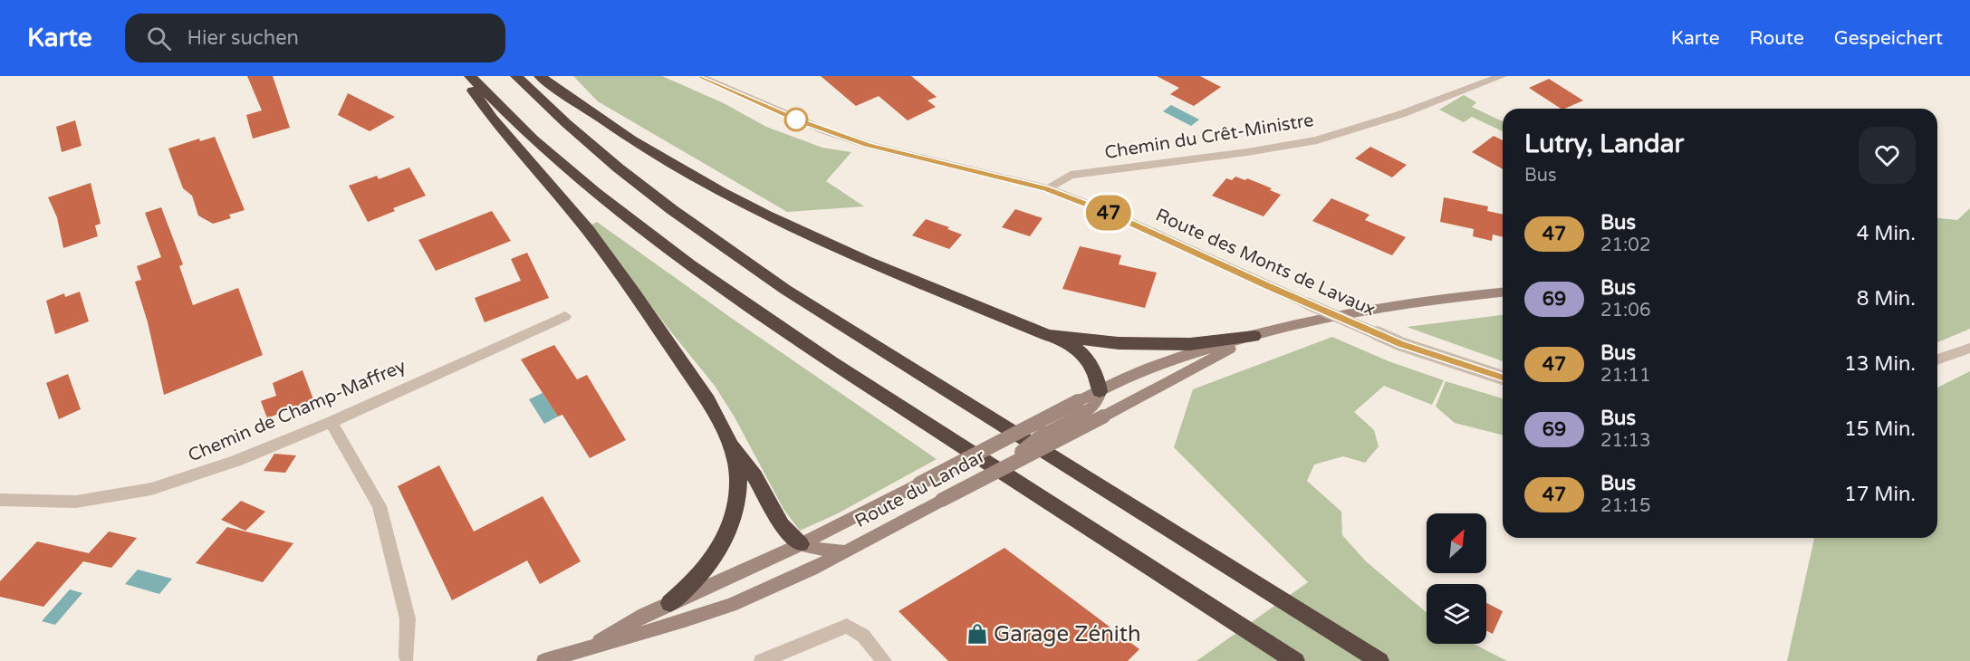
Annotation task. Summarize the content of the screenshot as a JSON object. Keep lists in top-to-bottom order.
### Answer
{
  "streets": {
    "main road": ["Route du Landar"],
    "street": ["Chemin du Crêt-Ministre", "Route des Monts de Lavaux", "Chemin de Champ-Maffrey"]
  },
  "crossings": [
    ["Chemin du Crêt-Ministre", "Route des Monts de Lavaux"]
  ],
  "places": {
    "shop": ["Garage Zénith"]
  },
  "lines": ["bus line 47"],
  "north": "top right",
  "page": {
    "header": "Karte",
    "search": "Hier suchen",
    "nav": ["Karte", "Route", "Gespeichert"],
    "on_map": "47",
    "heading": ["Lutry, Landar", "Bus"],
    "list": [
      {
        "mark": "47",
        "name": "Bus",
        "note": "21:02",
        "value": "4 Min."
      },
      {
        "mark": "69",
        "name": "Bus",
        "note": "21:06",
        "value": "8 Min."
      },
      {
        "mark": "47",
        "name": "Bus",
        "note": "21:11",
        "value": "13 Min."
      },
      {
        "mark": "69",
        "name": "Bus",
        "note": "21:13",
        "value": "15 Min."
      },
      {
        "mark": "47",
        "name": "Bus",
        "note": "21:15",
        "value": "17 Min."
      }
    ]
  }
}
